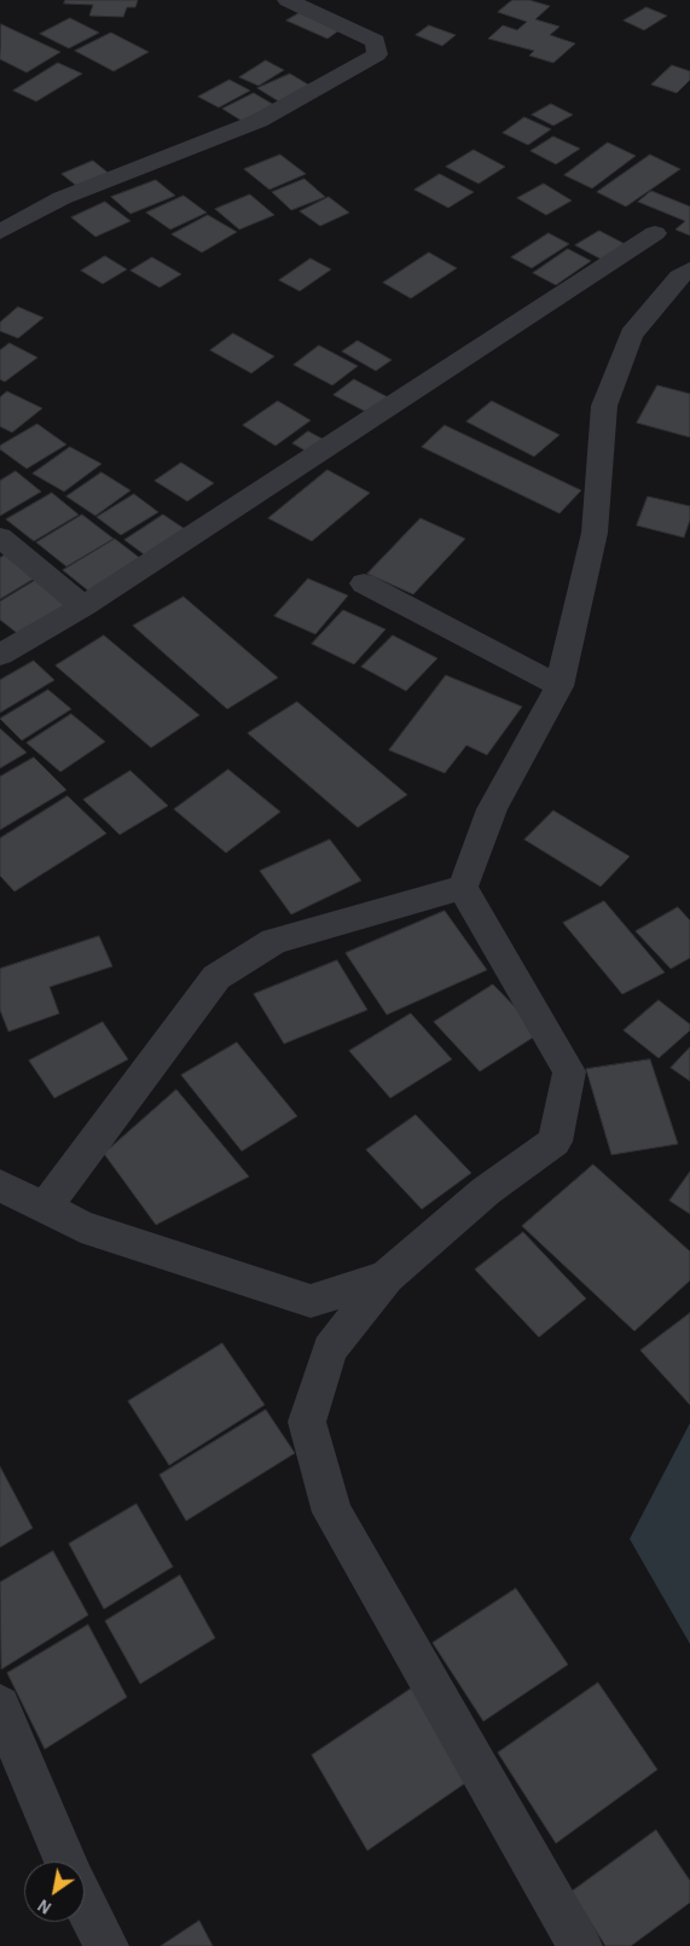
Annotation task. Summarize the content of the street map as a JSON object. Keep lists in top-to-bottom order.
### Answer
{
  "north": "bottom left"
}
